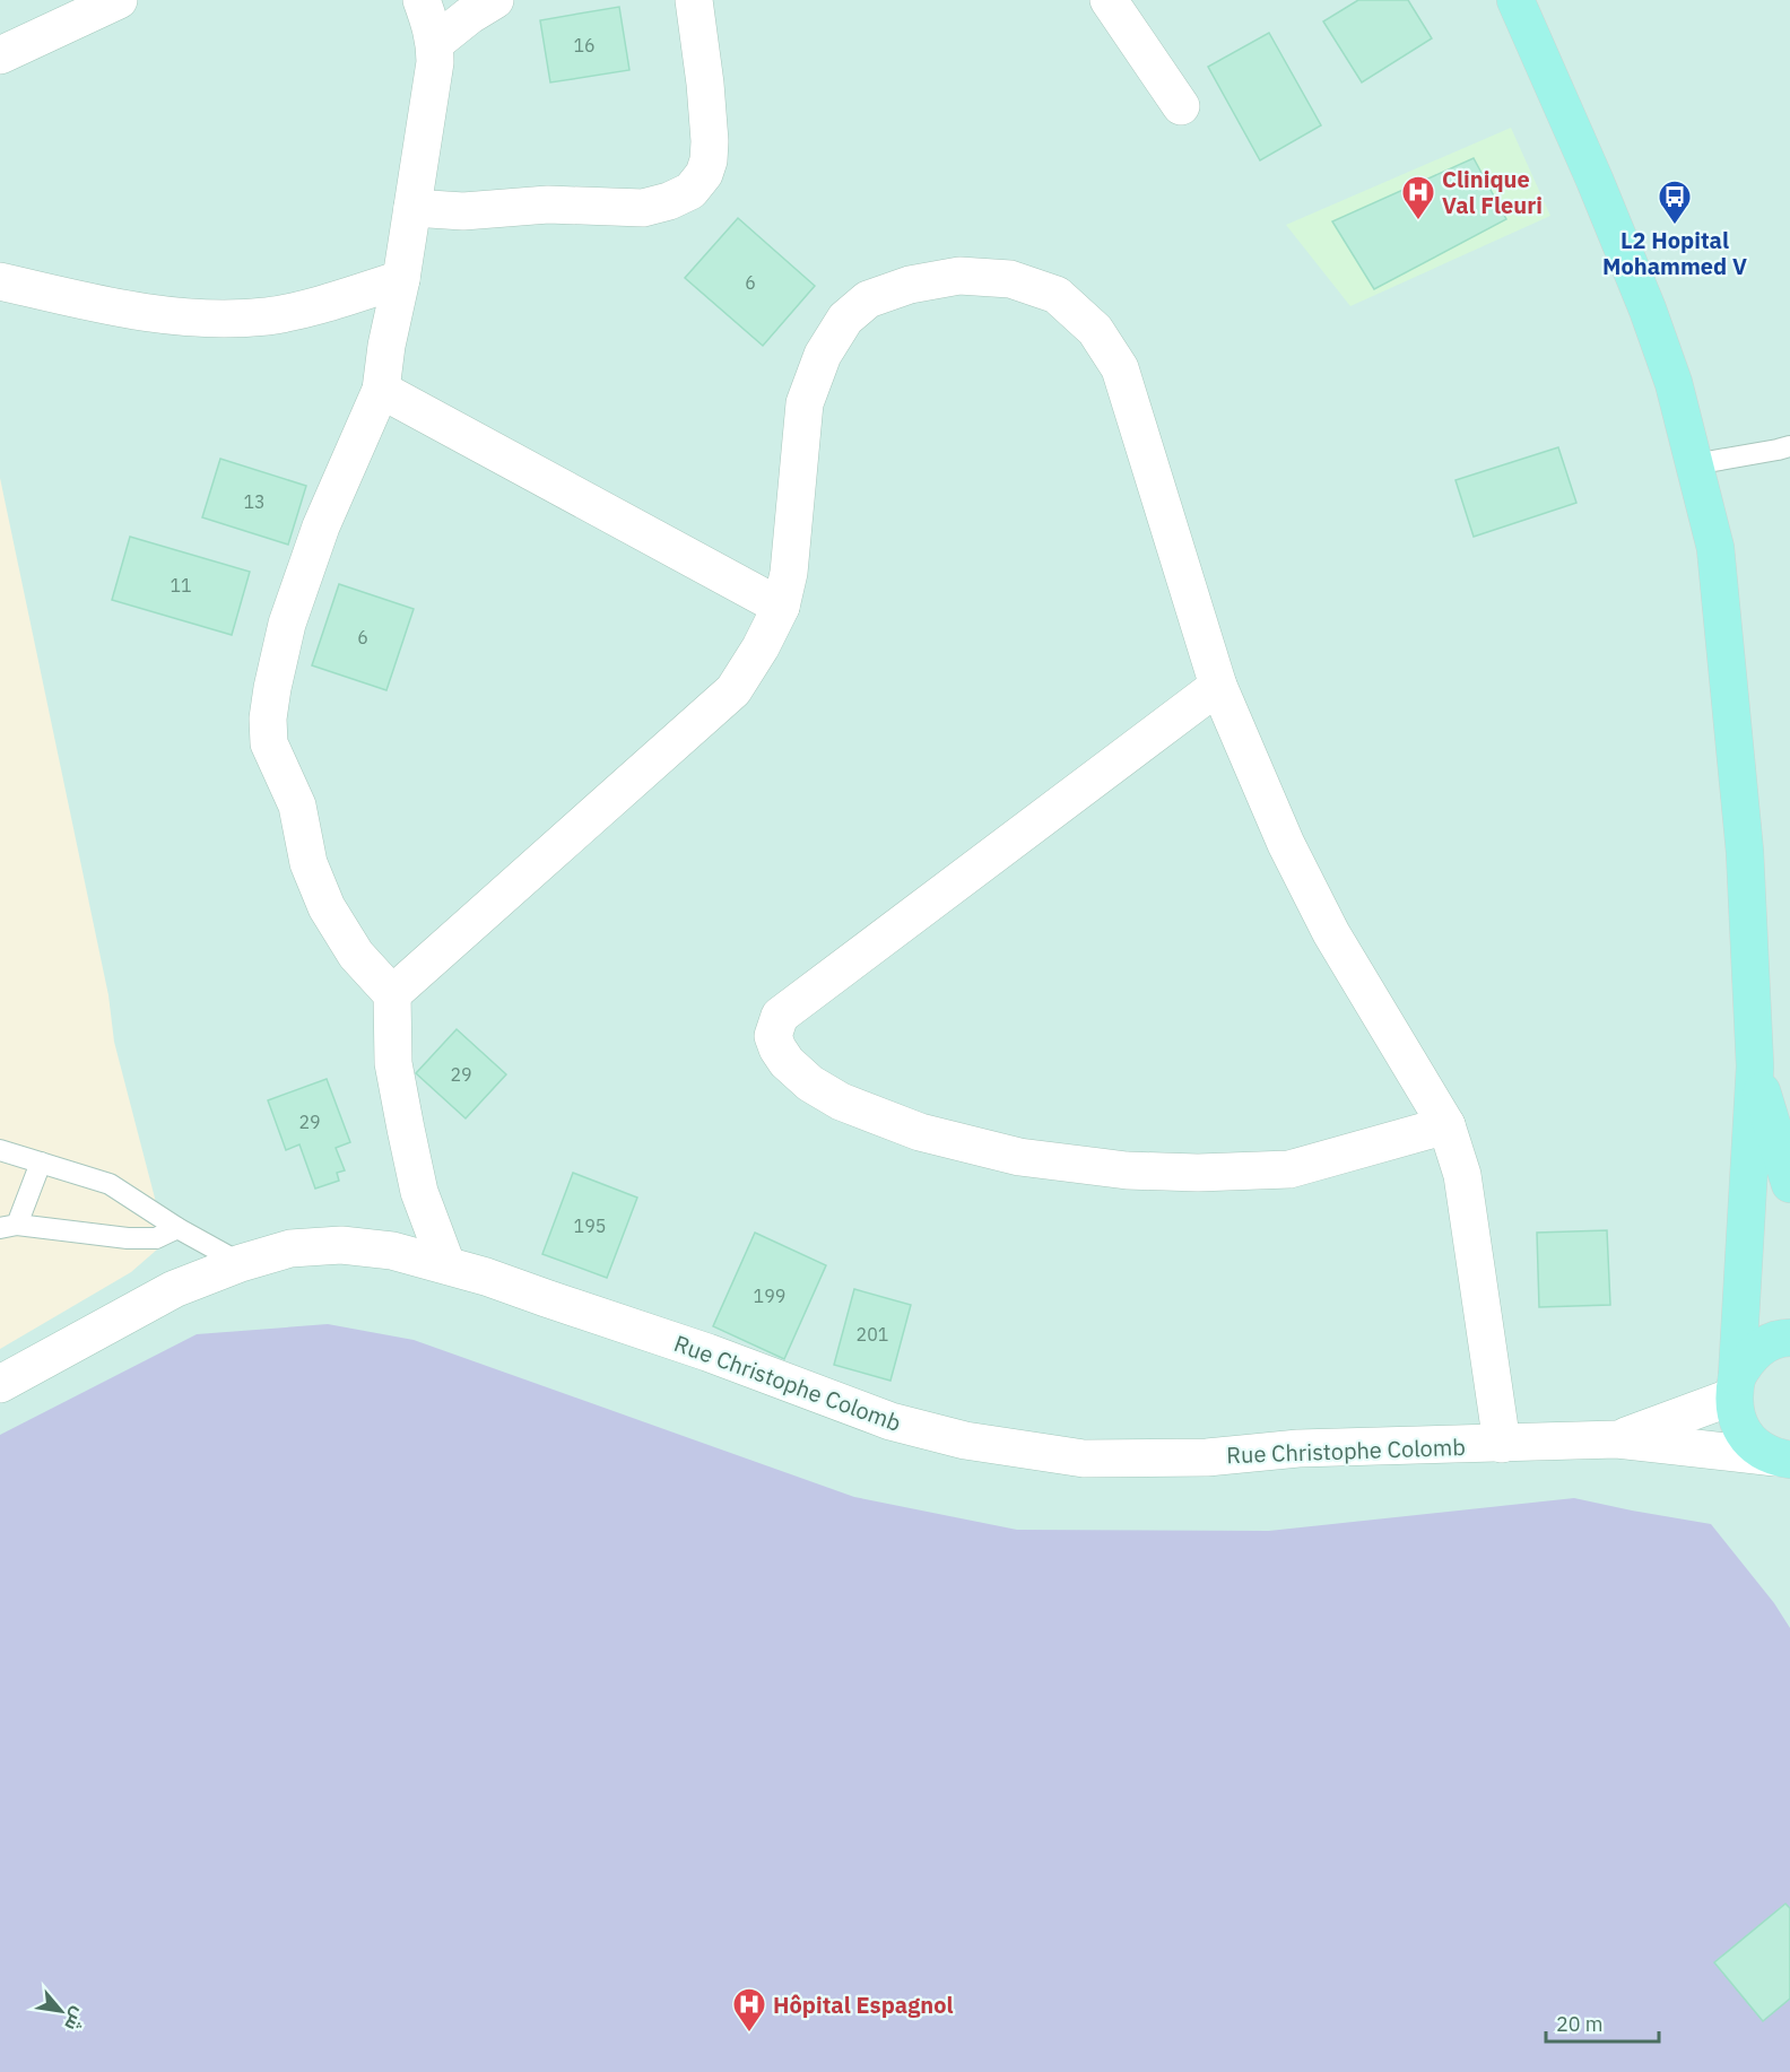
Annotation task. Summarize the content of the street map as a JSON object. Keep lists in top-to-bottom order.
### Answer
{
  "streets": {
    "street": ["Rue Christophe Colomb"]
  },
  "places": {
    "hospital": ["Clinique Val Fleuri", "Hôpital Espagnol"],
    "bus stop": ["L2 Hopital Mohammed V"]
  },
  "house_numbers": [
    "16",
    "6",
    "13",
    "11",
    "6",
    "29",
    "29",
    "195",
    "199",
    "201"
  ],
  "scale_bar": "20 m",
  "north": "bottom right"
}
